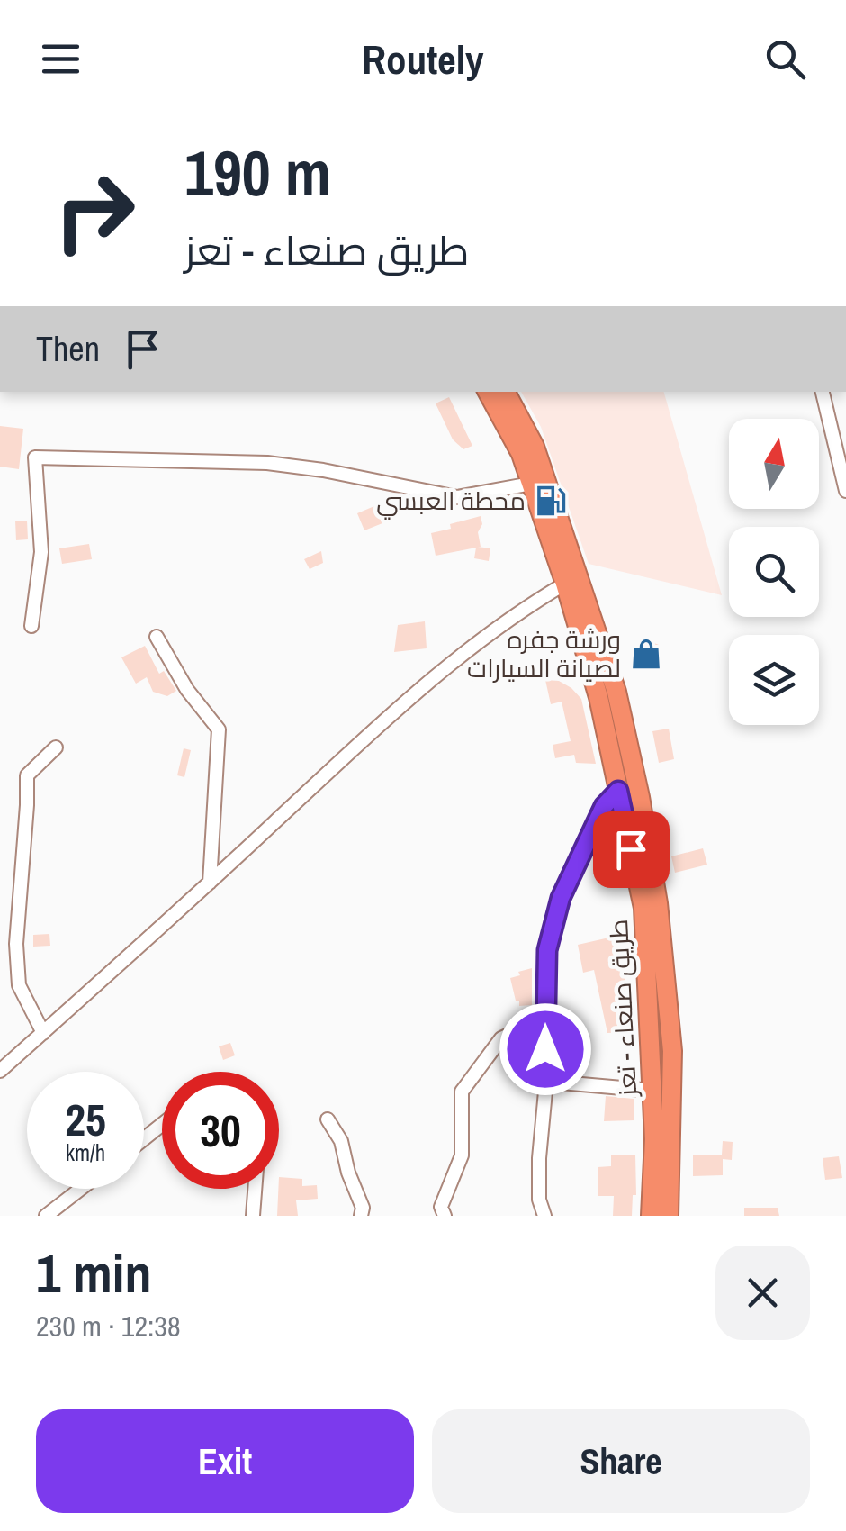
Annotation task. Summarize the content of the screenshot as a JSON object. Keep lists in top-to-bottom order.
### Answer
{
  "streets": {
    "highway": ["طريق صنعاء - تعز"]
  },
  "places": {
    "fuel station": ["محطة العبسي"],
    "shop": ["ورشة جفره لصيانة السيارات"]
  },
  "north": "top",
  "page": {
    "header": "Routely",
    "turn": ["190 m", "طريق صنعاء - تعز"],
    "then": "Then",
    "speed": "25 km/h",
    "limit": "30",
    "heading": ["1 min", "230 m · 12:38"],
    "buttons": ["Exit", "Share"]
  }
}
